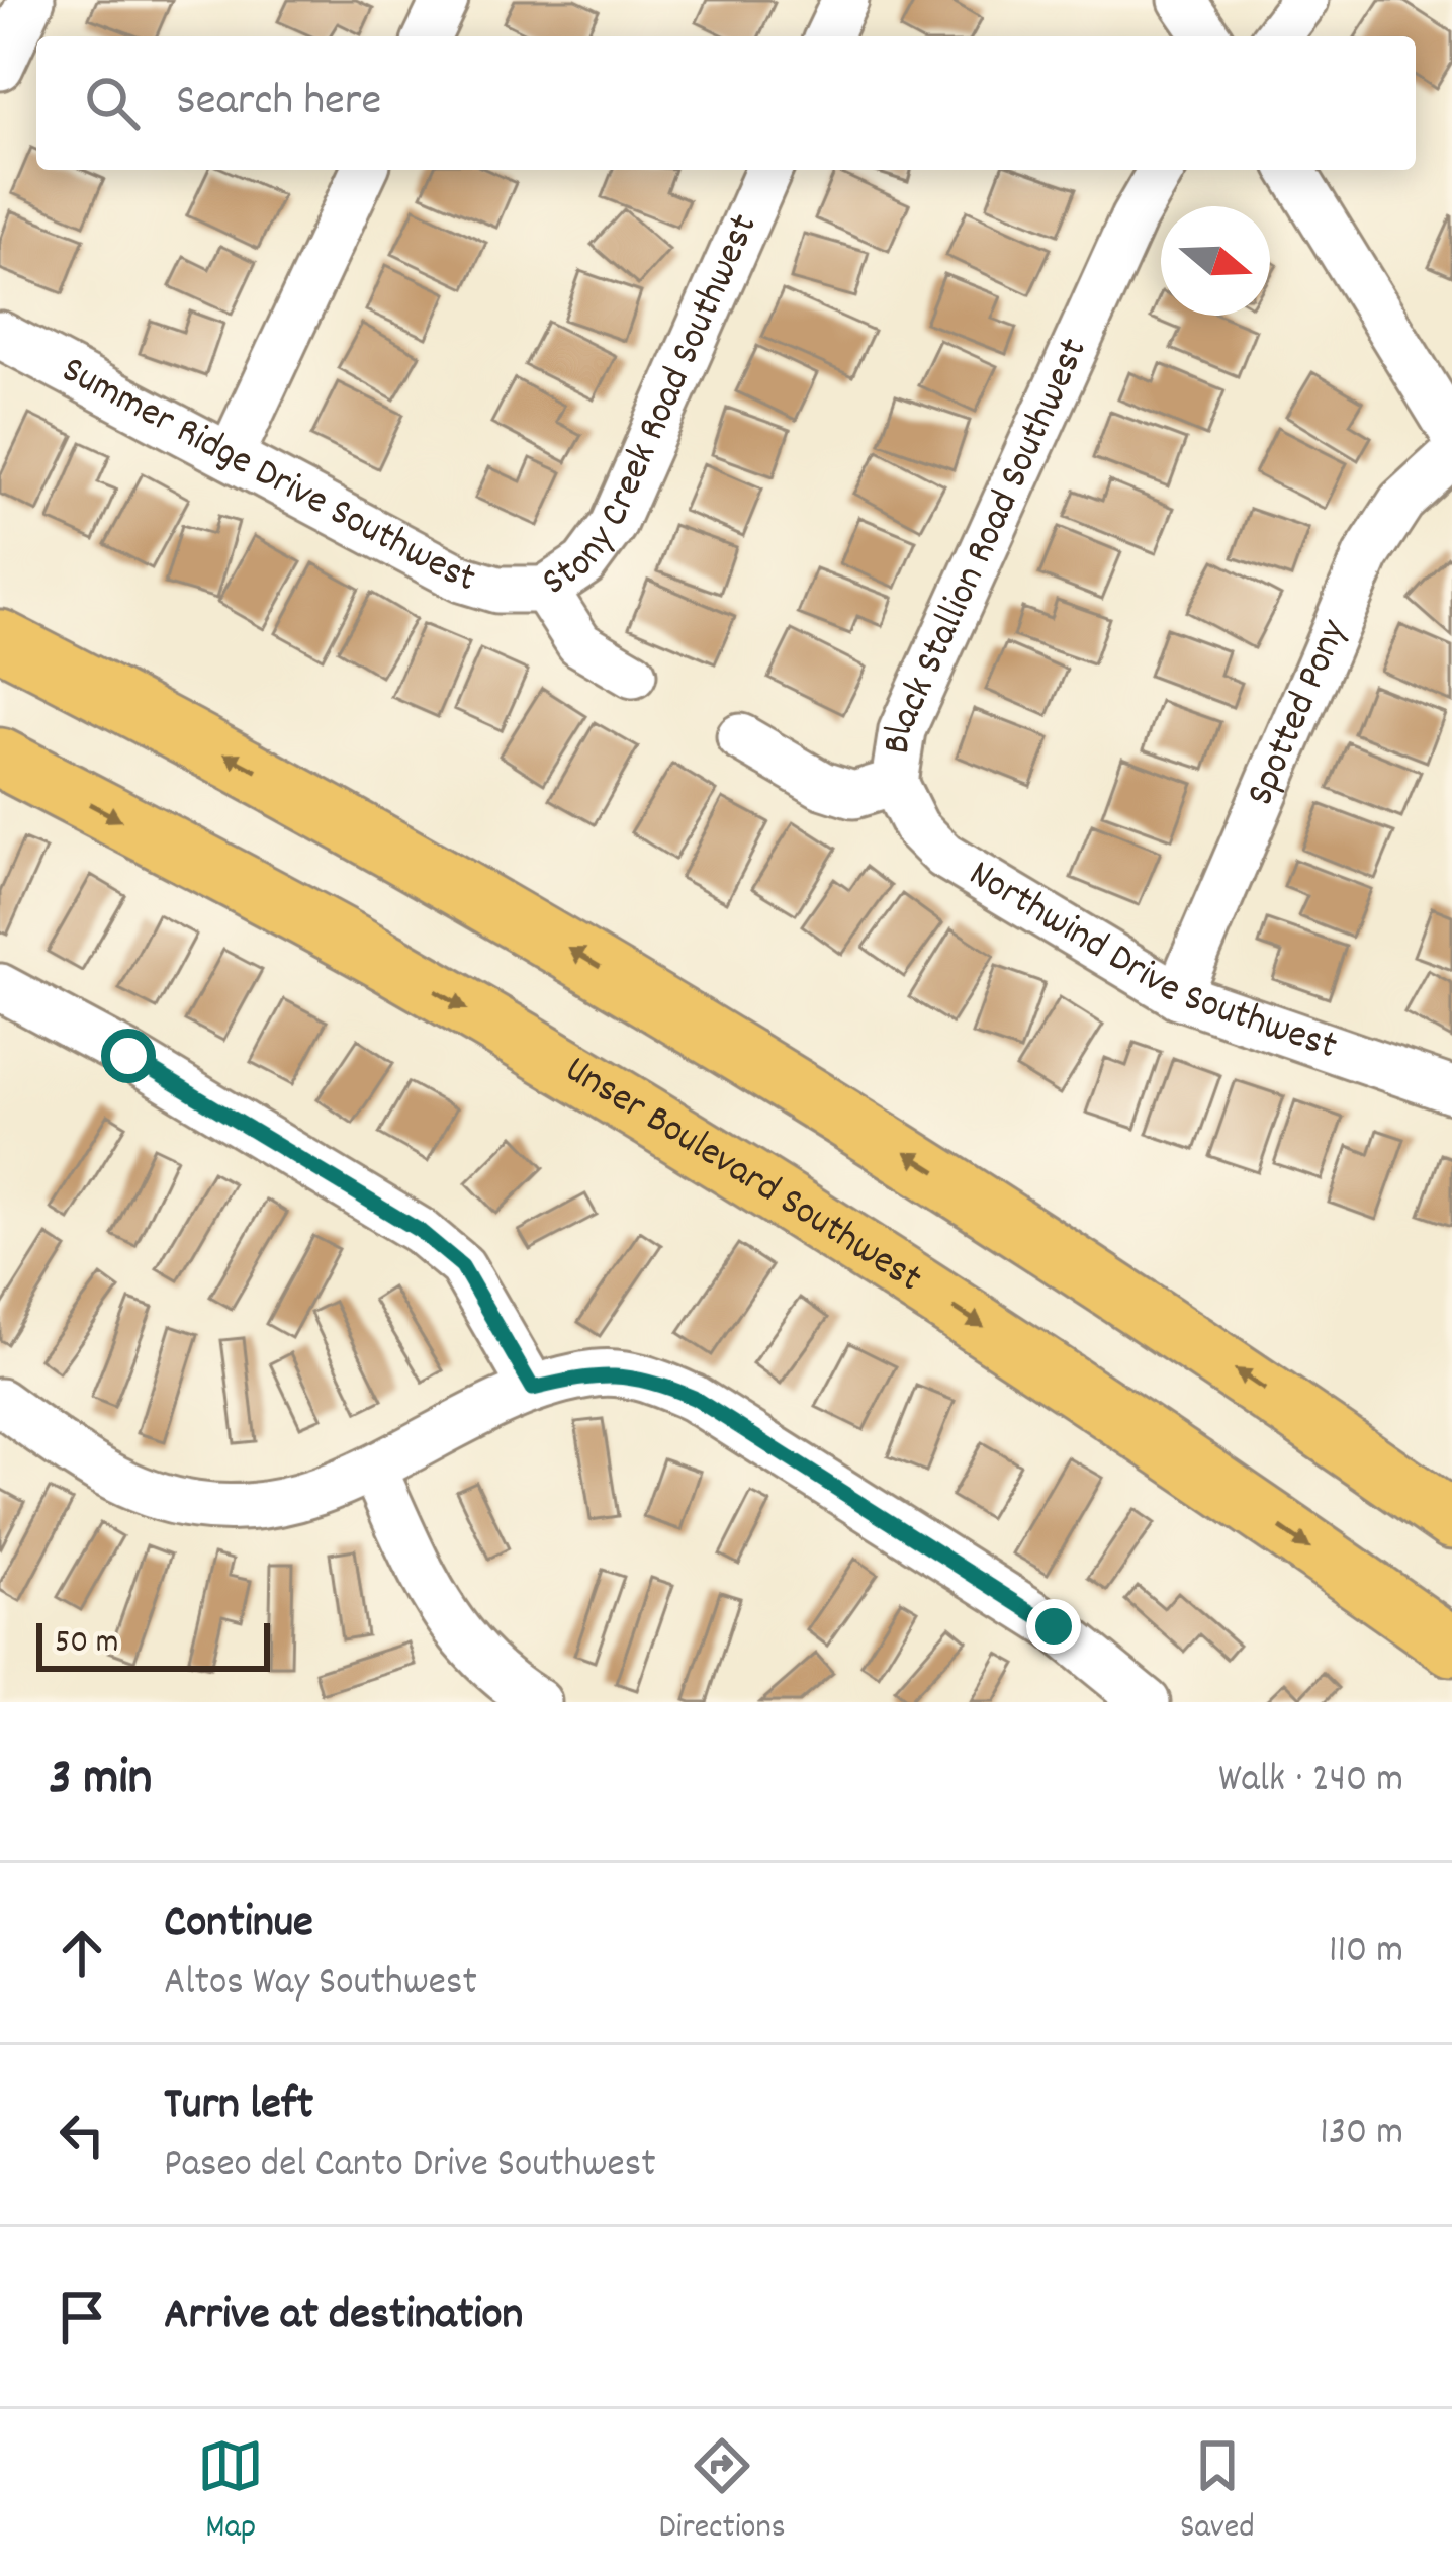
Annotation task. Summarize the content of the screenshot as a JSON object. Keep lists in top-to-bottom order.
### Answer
{
  "streets": {
    "main road": ["Unser Boulevard Southwest"],
    "street": [
      "Stony Creek Road Southwest",
      "Summer Ridge Drive Southwest",
      "Black Stallion Road Southwest",
      "Spotted Pony",
      "Northwind Drive Southwest"
    ]
  },
  "crossings": [
    ["Stony Creek Road Southwest", "Summer Ridge Drive Southwest"],
    ["Black Stallion Road Southwest", "Northwind Drive Southwest"],
    ["Spotted Pony", "Northwind Drive Southwest"]
  ],
  "scale_bar": "50 m",
  "north": "right",
  "page": {
    "search": "Search here",
    "scale": "50 m",
    "heading": ["3 min", "Walk · 240 m"],
    "list": [
      ["Continue", "Altos Way Southwest", "110 m"],
      ["Turn left", "Paseo del Canto Drive Southwest", "130 m"],
      "Arrive at destination"
    ],
    "nav": ["Map", "Directions", "Saved"]
  }
}
